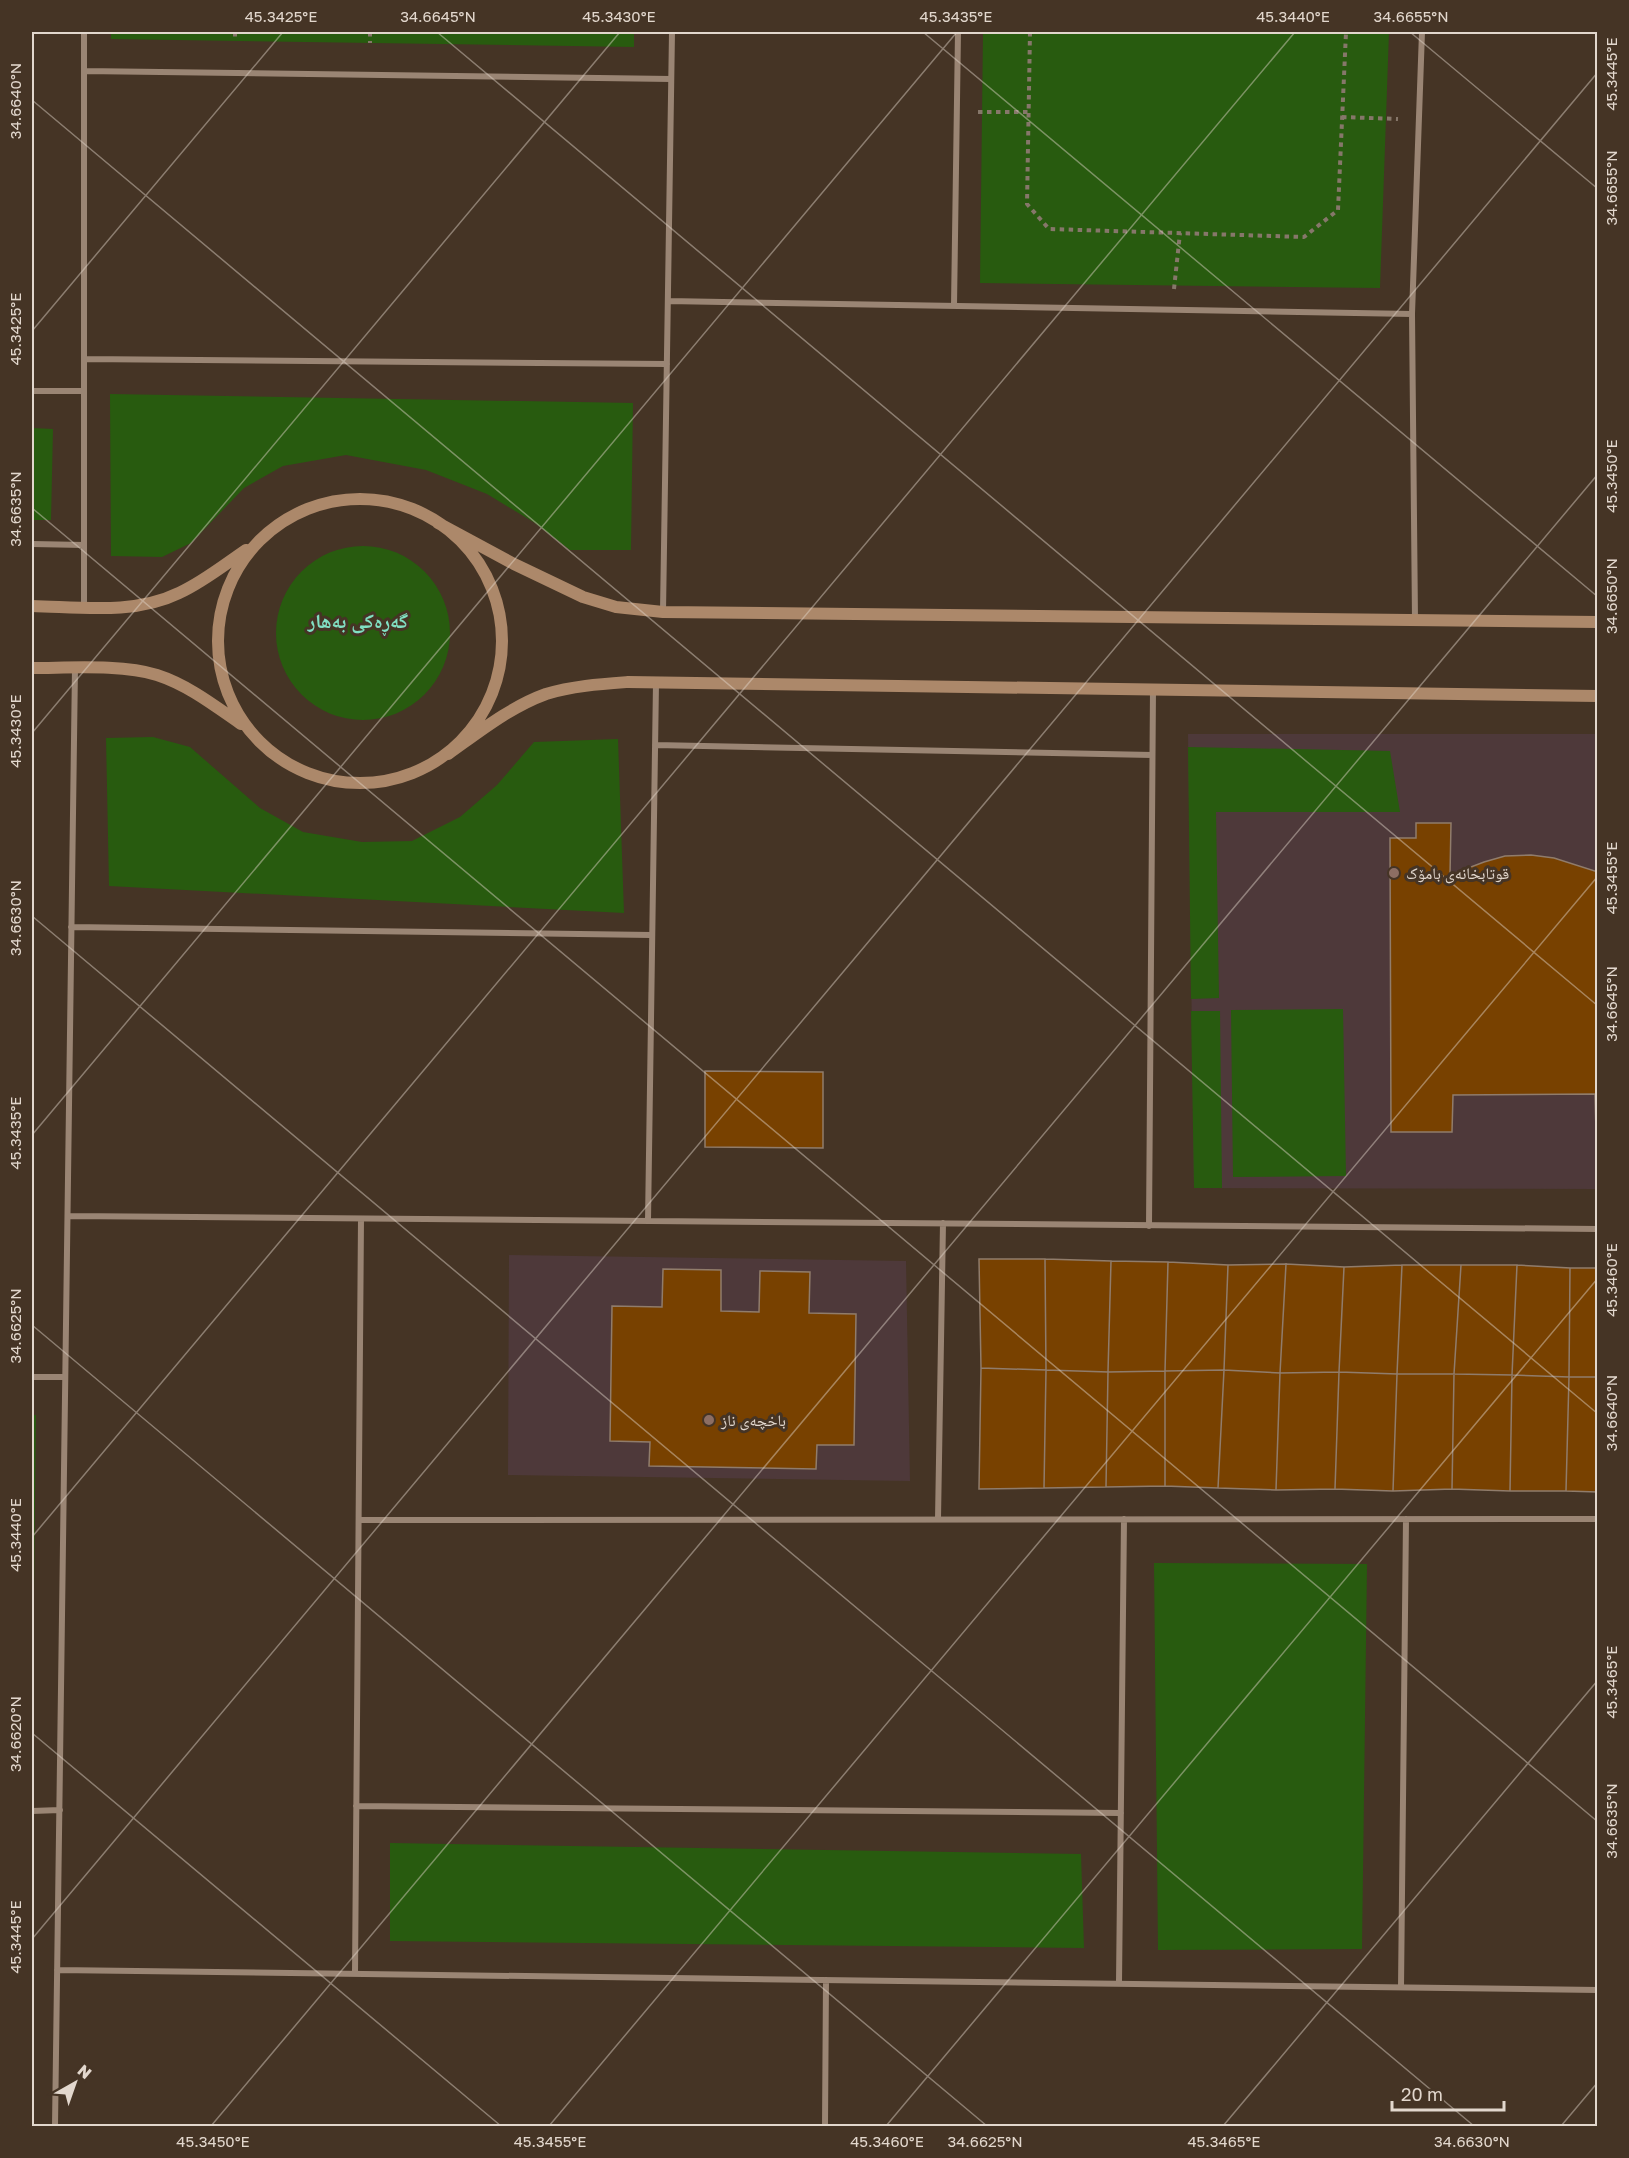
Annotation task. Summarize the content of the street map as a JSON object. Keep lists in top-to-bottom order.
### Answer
{
  "districts": ["گەڕەکی بەهار"],
  "places": ["قوتابخانەی بامۆک", "باخچەی ناز"],
  "scale_bar": "20 m",
  "north": "top right",
  "coordinates": [
    "45.3425°E",
    "34.6645°N",
    "45.3430°E",
    "45.3435°E",
    "45.3440°E",
    "34.6655°N",
    "45.3445°E",
    "34.6640°N",
    "45.3450°E",
    "34.6635°N",
    "34.6650°N",
    "45.3455°E",
    "34.6630°N",
    "45.3460°E",
    "34.6625°N",
    "45.3465°E",
    "34.6620°N"
  ]
}
